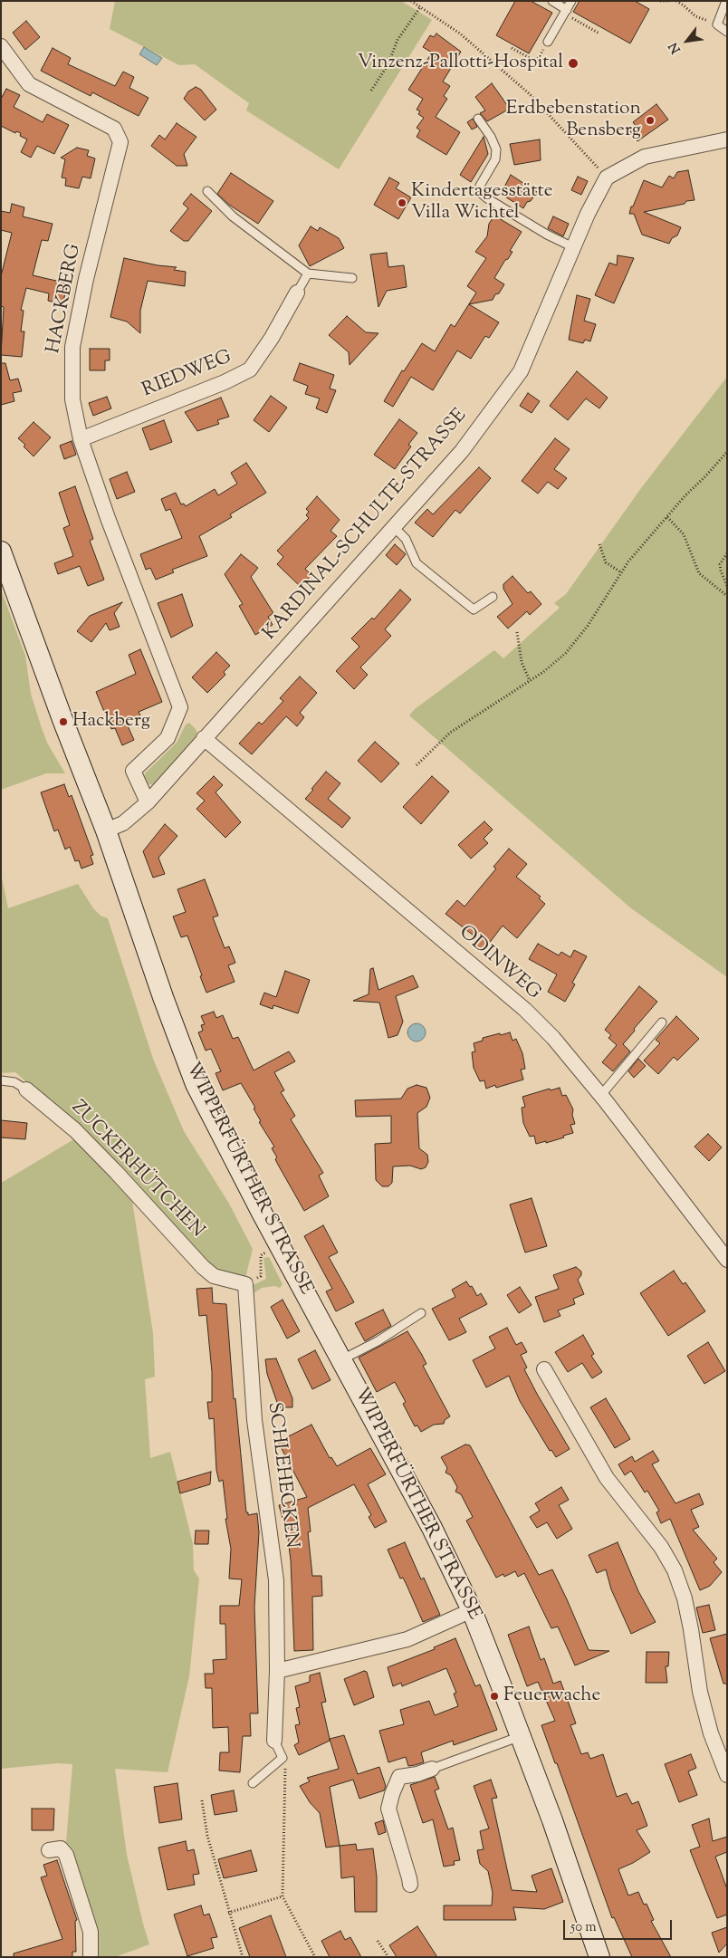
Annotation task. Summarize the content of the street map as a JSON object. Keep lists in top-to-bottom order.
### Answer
{
  "streets": {
    "main road": ["WIPPERFÜRTHER STRASSE"],
    "street": [
      "HACKBERG",
      "RIEDWEG",
      "KARDINAL-SCHULTE-STRASSE",
      "ODINWEG",
      "ZUCKERHÜTCHEN",
      "SCHLEHECKEN"
    ]
  },
  "crossings": [
    ["HACKBERG", "RIEDWEG"],
    ["HACKBERG", "KARDINAL-SCHULTE-STRASSE"],
    ["KARDINAL-SCHULTE-STRASSE", "ODINWEG"],
    ["KARDINAL-SCHULTE-STRASSE", "WIPPERFÜRTHER STRASSE"],
    ["ZUCKERHÜTCHEN", "SCHLEHECKEN"]
  ],
  "places": [
    "Vinzenz-Pallotti-Hospital",
    "Erdbebenstation Bensberg",
    "Kindertagesstätte Villa Wichtel",
    "Hackberg",
    "Feuerwache"
  ],
  "scale_bar": "50 m",
  "north": "bottom left"
}
